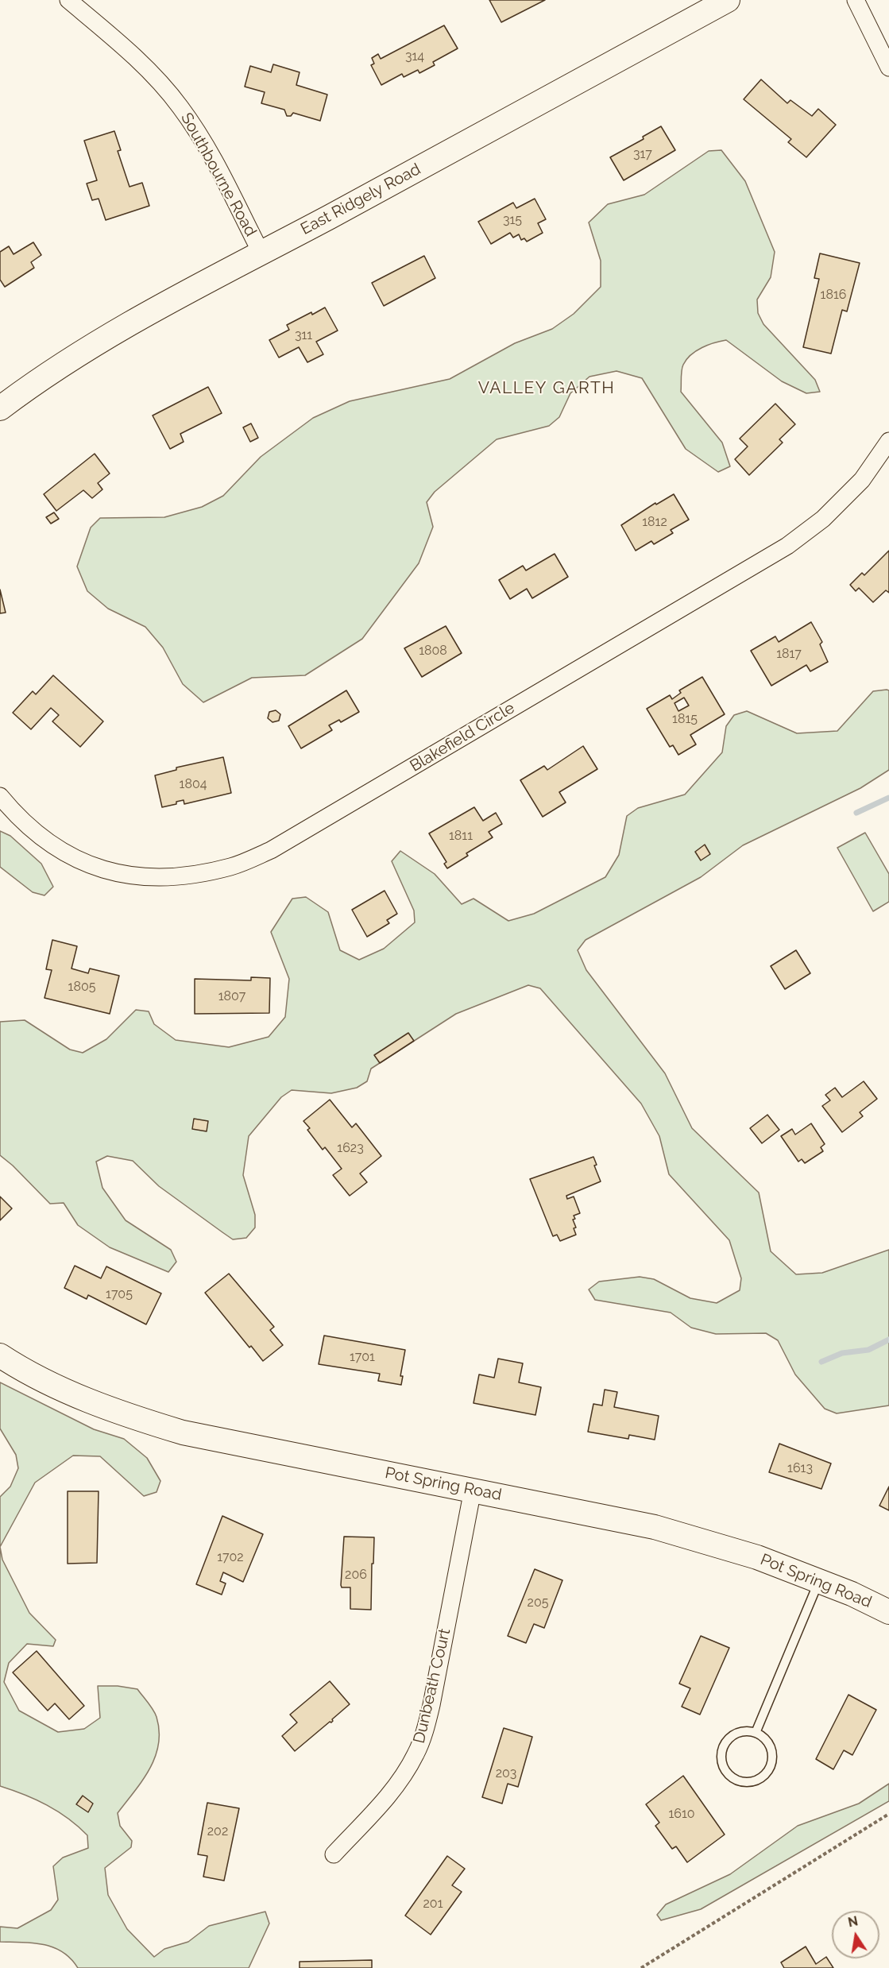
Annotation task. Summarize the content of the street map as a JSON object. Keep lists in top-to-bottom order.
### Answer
{
  "streets": {
    "street": [
      "Southbourne Road",
      "East Ridgely Road",
      "Blakefield Circle",
      "Pot Spring Road",
      "Dunbeath Court"
    ]
  },
  "crossings": [
    ["Southbourne Road", "East Ridgely Road"],
    ["Pot Spring Road", "Dunbeath Court"]
  ],
  "districts": ["VALLEY GARTH"],
  "house_numbers": [
    "314",
    "317",
    "315",
    "1816",
    "311",
    "1812",
    "1808",
    "1817",
    "1815",
    "1804",
    "1811",
    "1805",
    "1807",
    "1623",
    "1705",
    "1701",
    "1613",
    "1702",
    "206",
    "205",
    "203",
    "1610",
    "202",
    "201"
  ],
  "north": "top"
}
